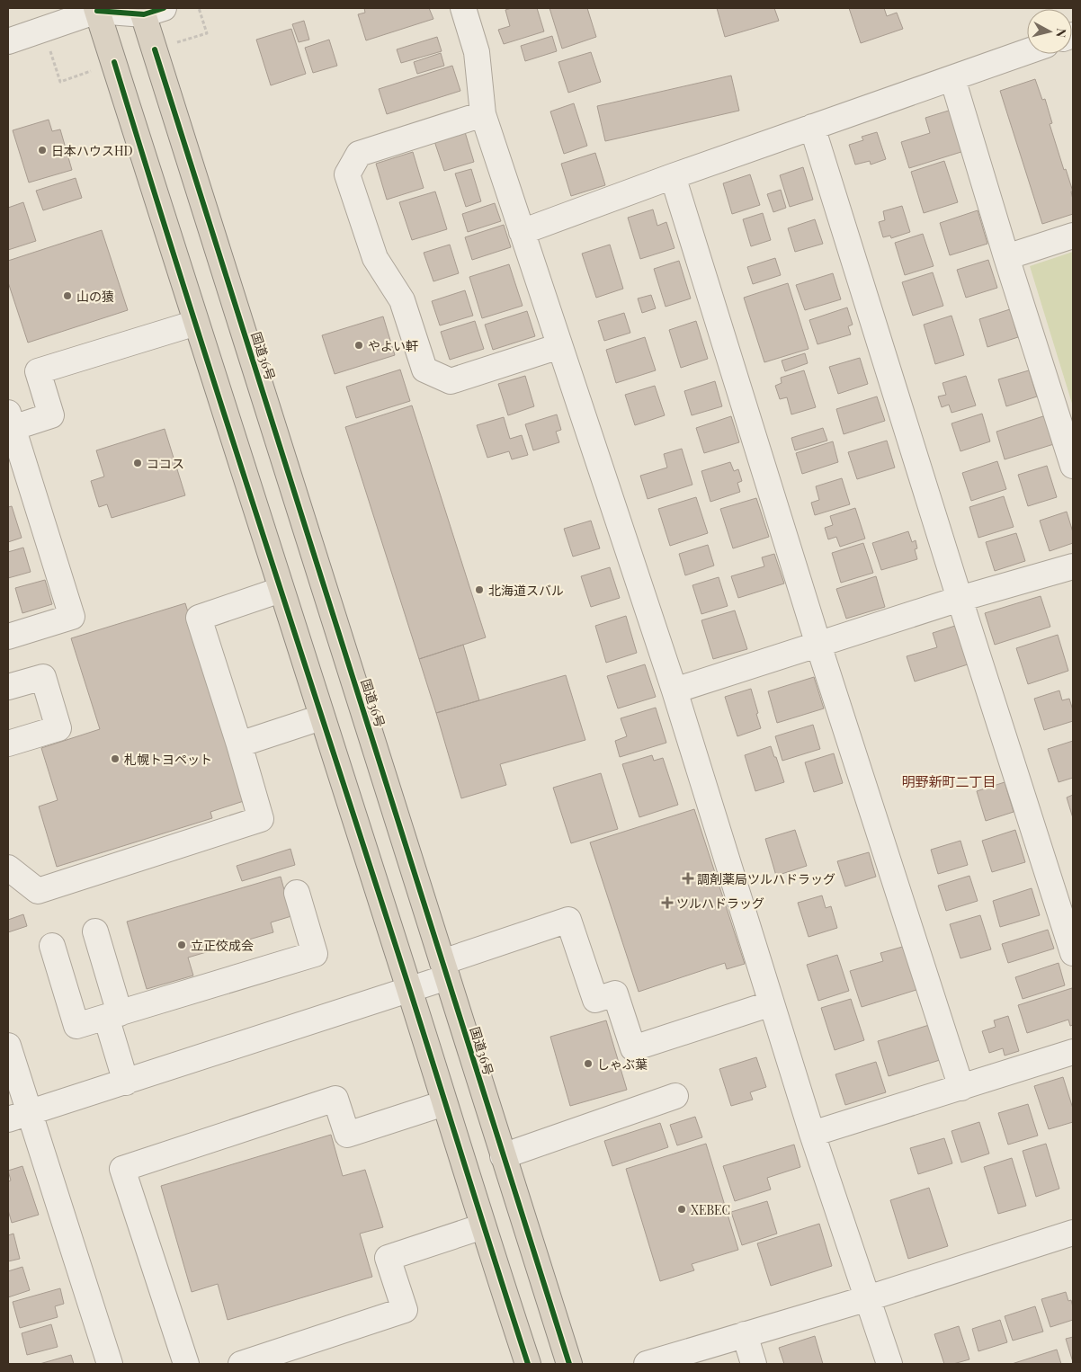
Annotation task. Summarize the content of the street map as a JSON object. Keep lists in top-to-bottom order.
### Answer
{
  "streets": {
    "highway": ["国道36号"]
  },
  "districts": ["明野新町二丁目"],
  "places": {
    "other": [
      "日本ハウスHD",
      "山の猿",
      "やよい軒",
      "ココス",
      "北海道スバル",
      "札幌トヨペット",
      "立正佼成会",
      "しゃぶ葉",
      "XEBEC"
    ],
    "health": ["調剤薬局ツルハドラッグ", "ツルハドラッグ"]
  },
  "north": "right"
}
